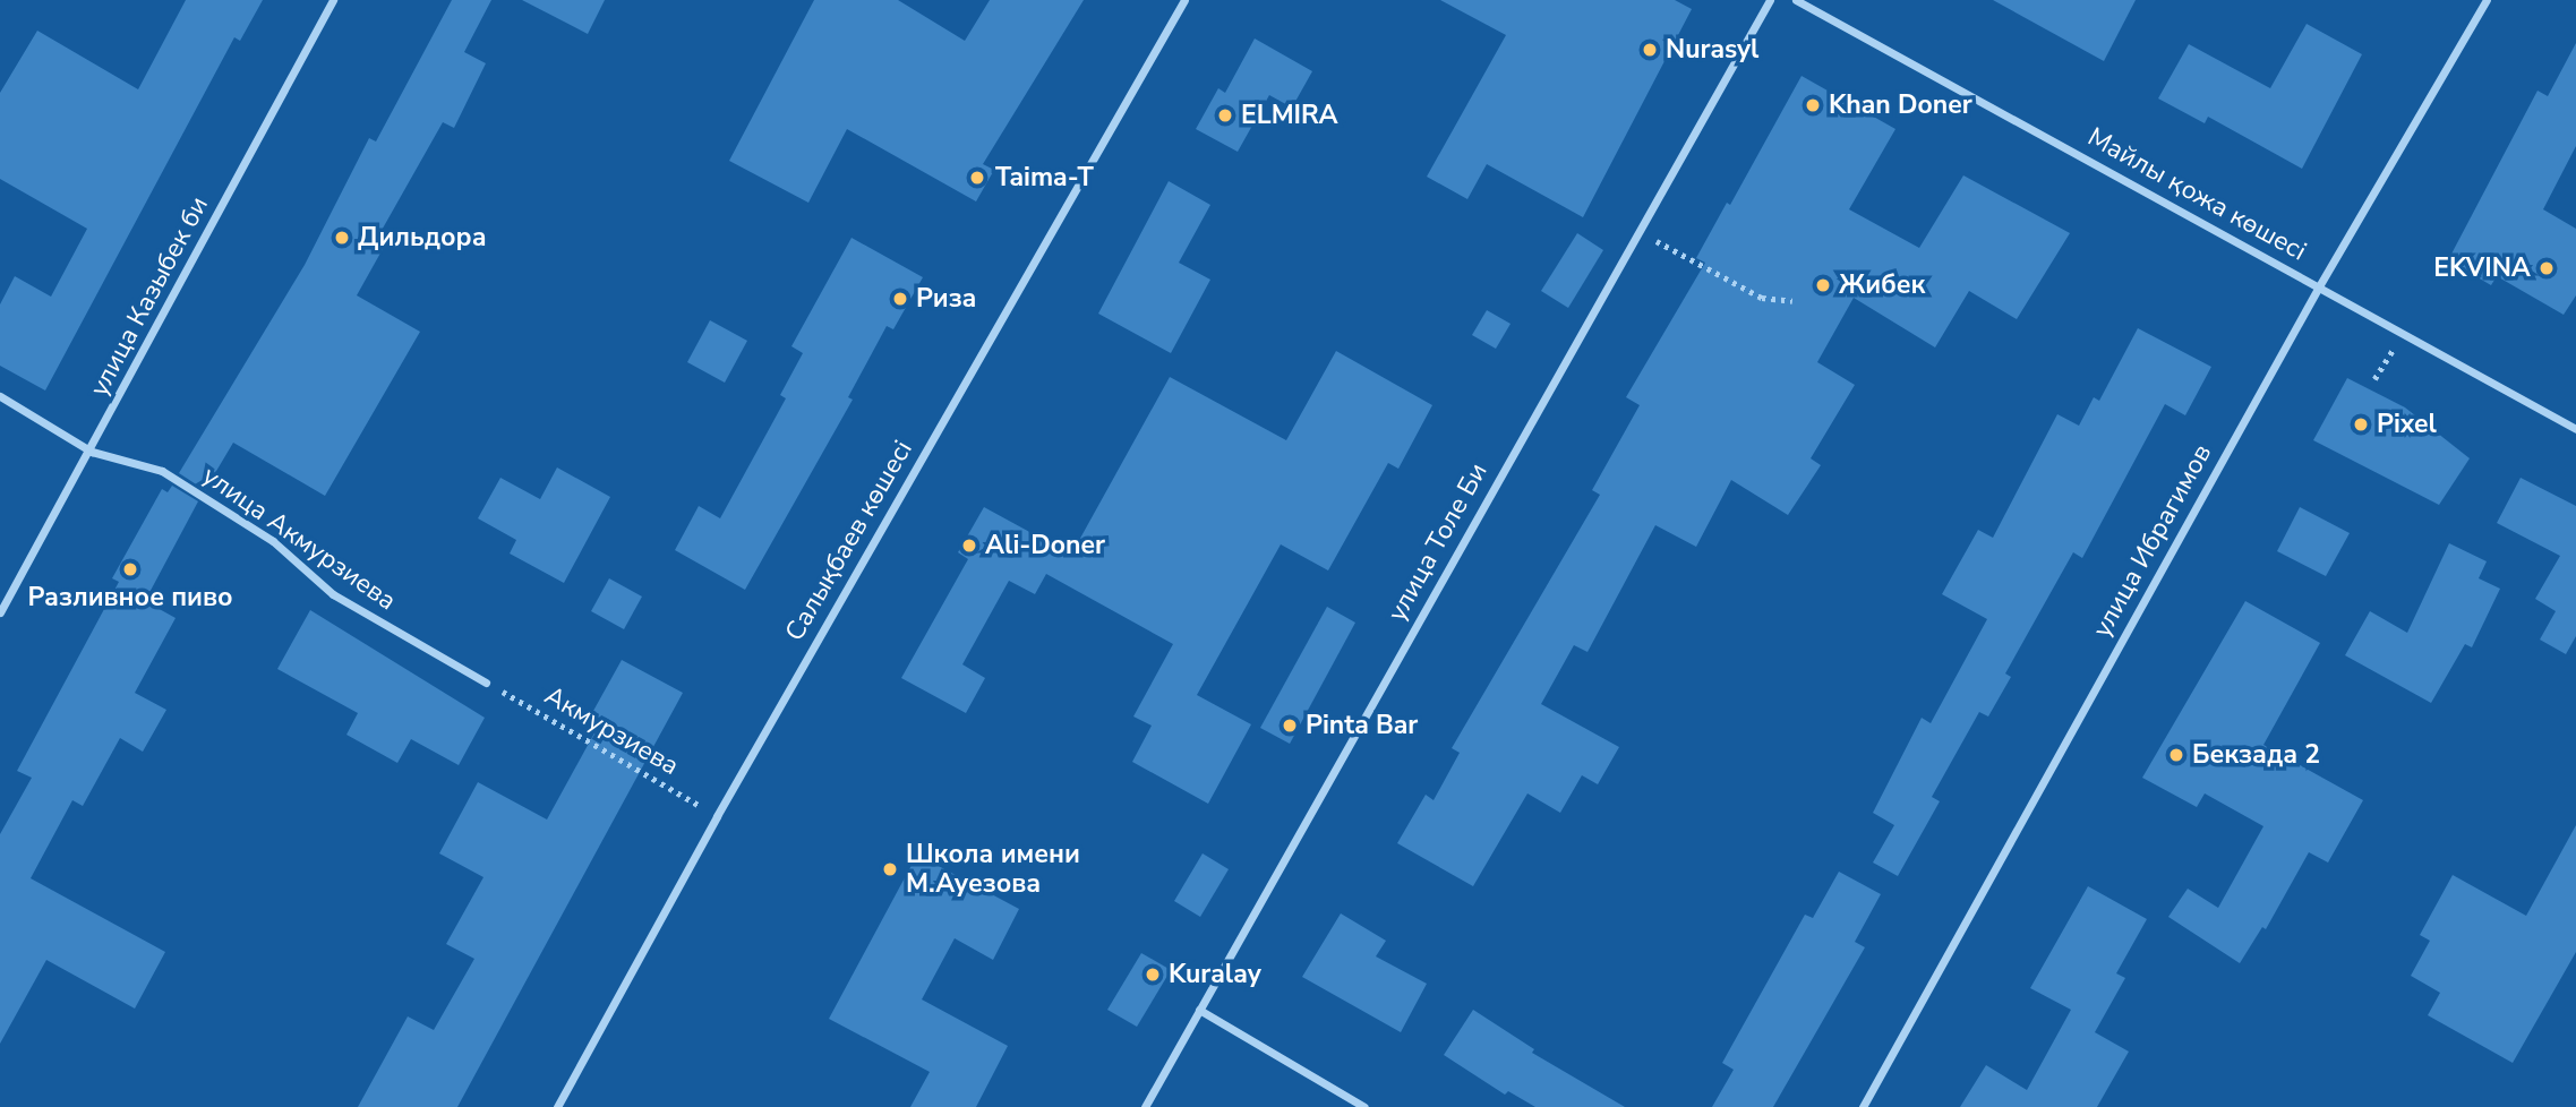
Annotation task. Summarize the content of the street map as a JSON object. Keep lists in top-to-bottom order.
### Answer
{
  "streets": {
    "street": [
      "Майлы қожа көшесі",
      "улица Казыбек би",
      "улица Акмурзиева",
      "Салықбаев көшесі",
      "улица Ибрагимов",
      "улица Толе Би"
    ],
    "path": ["Акмурзиева"]
  },
  "crossings": [
    ["Майлы қожа көшесі", "улица Ибрагимов"],
    ["улица Казыбек би", "улица Акмурзиева"],
    ["улица Акмурзиева", "Акмурзиева"],
    ["Салықбаев көшесі", "Акмурзиева"]
  ],
  "places": [
    "Nurasyl",
    "Khan Doner",
    "ELMIRA",
    "Taima-T",
    "Дильдора",
    "EKVINA",
    "Жибек",
    "Риза",
    "Pixel",
    "Ali-Doner",
    "Разливное пиво",
    "Pinta Bar",
    "Бекзада 2",
    "Школа имени М.Ауезова",
    "Kuralay"
  ]
}
